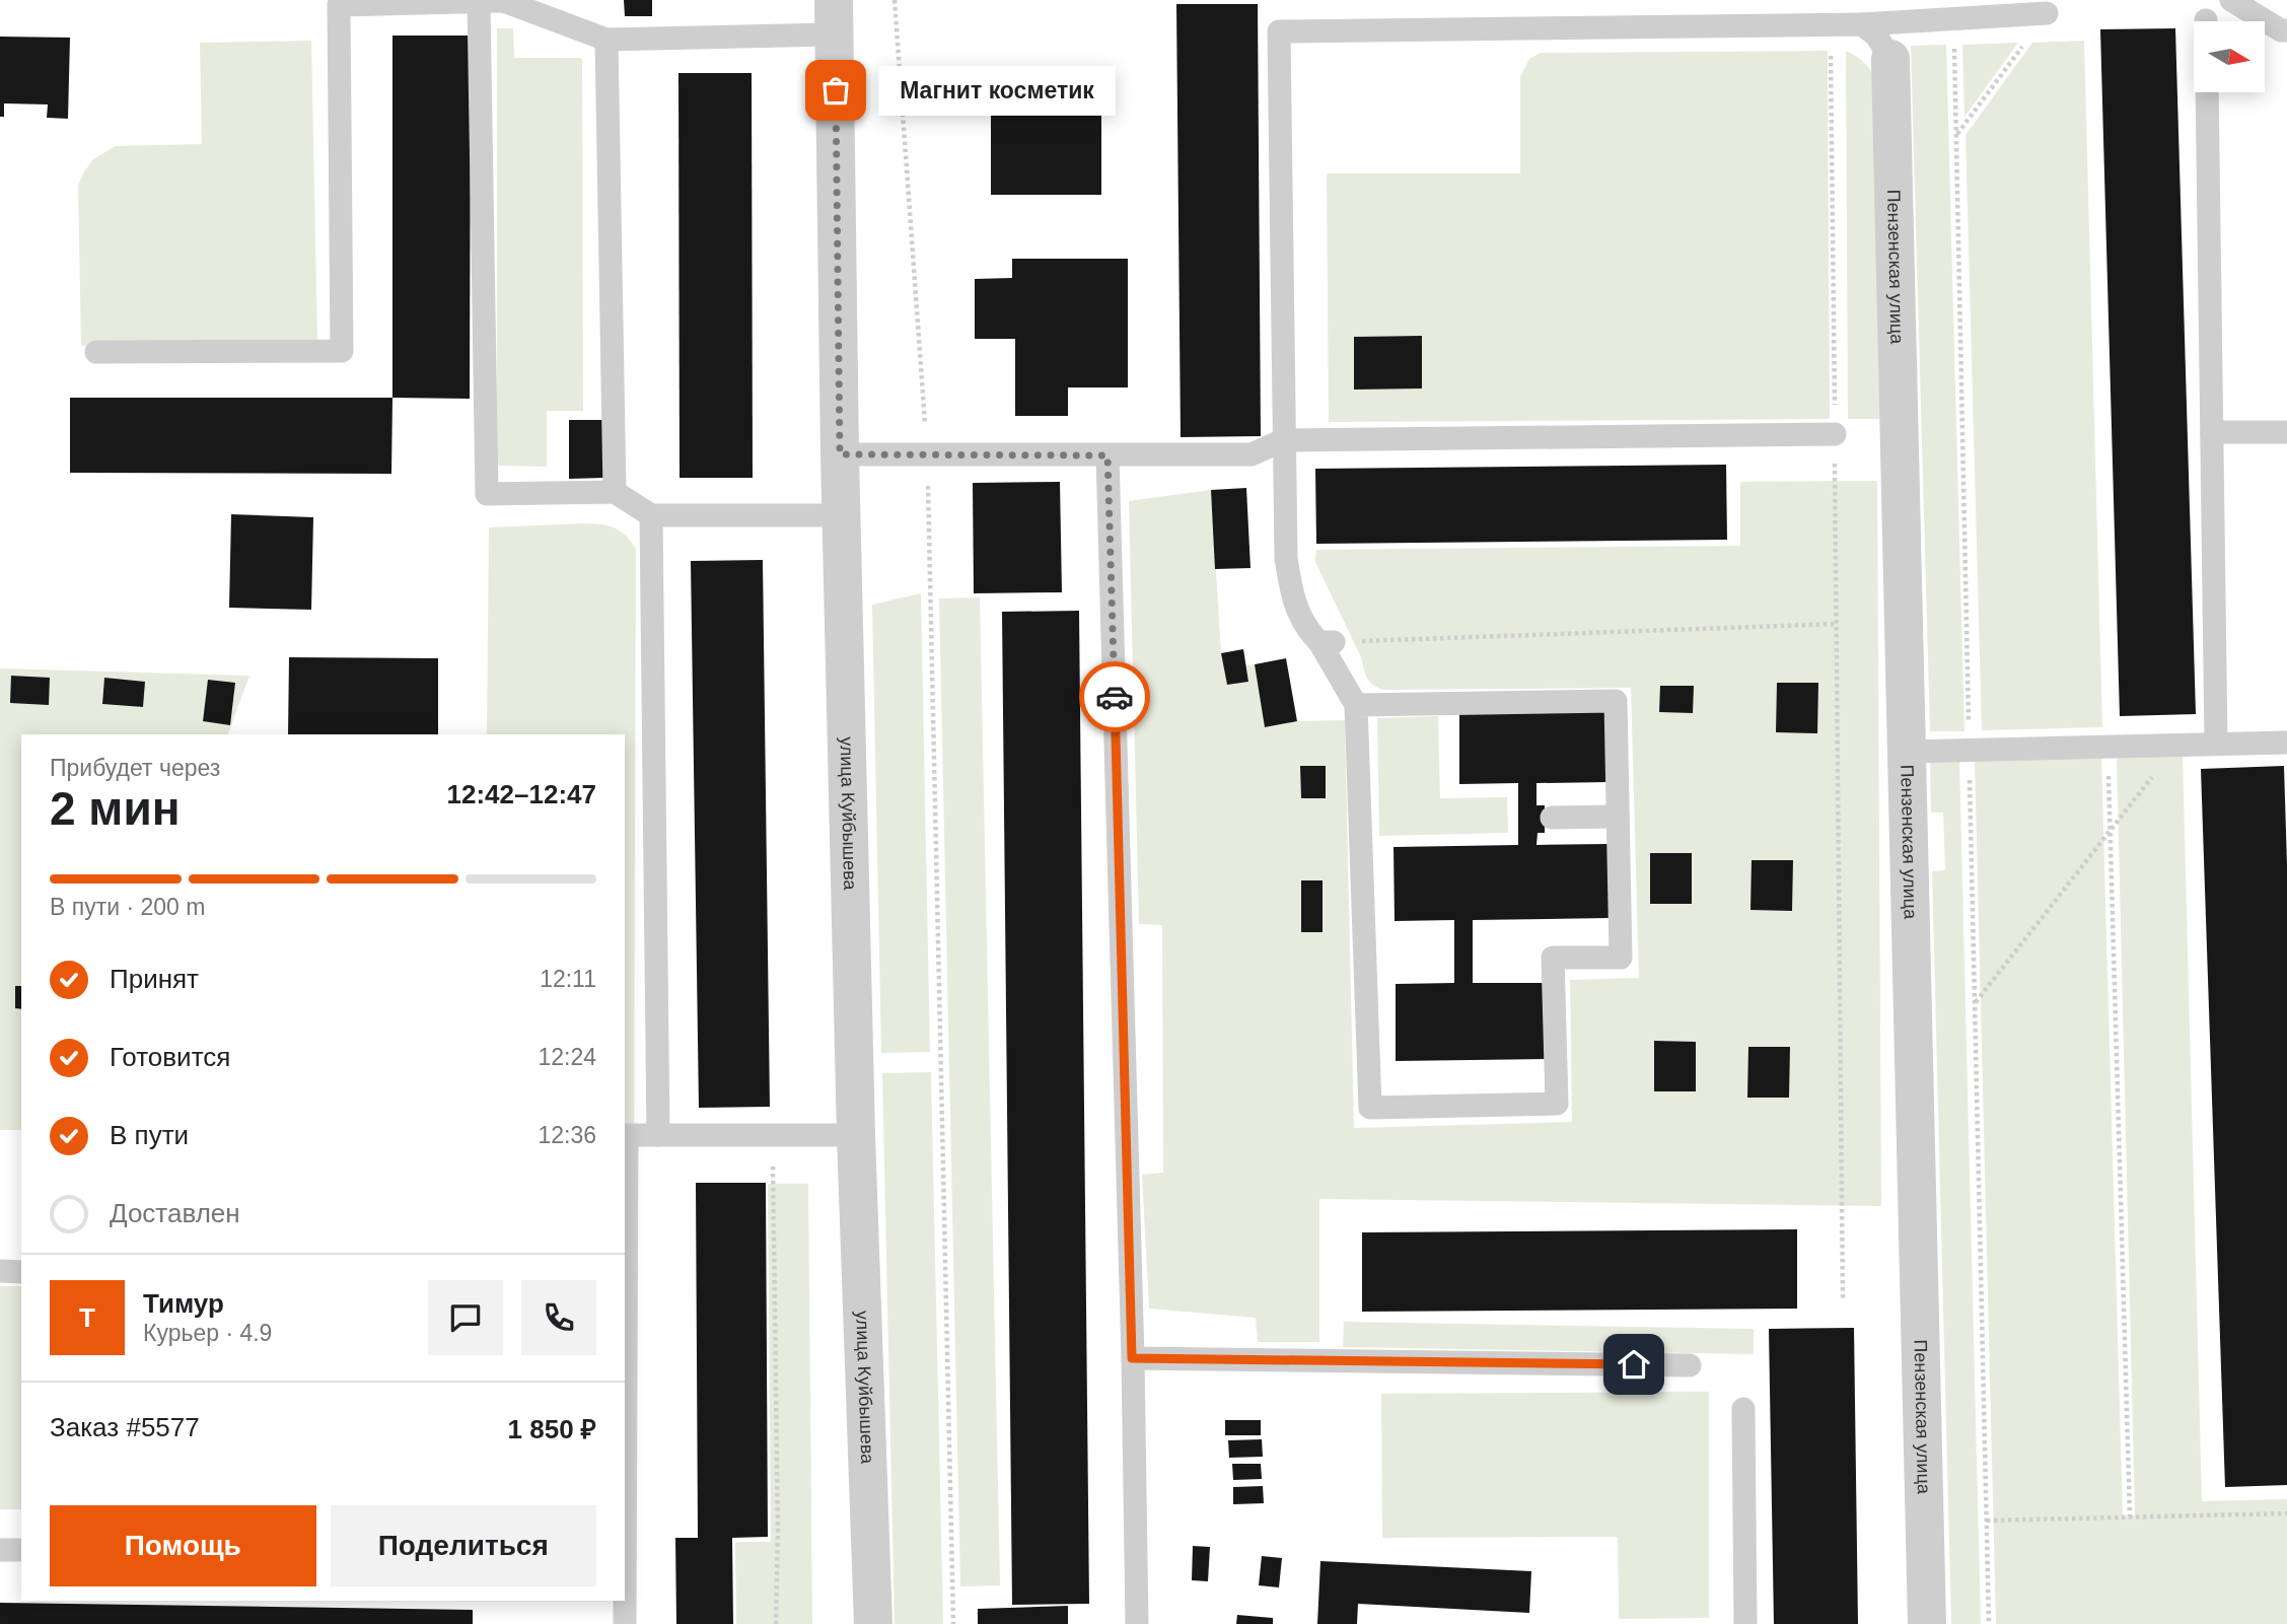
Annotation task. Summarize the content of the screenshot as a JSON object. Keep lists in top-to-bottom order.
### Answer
{
  "streets": {
    "street": ["Пензенская улица", "улица Куйбышева"]
  },
  "places": ["Магнит косметик"],
  "north": "right",
  "page": {
    "bubble": "Магнит косметик",
    "heading": ["2 мин", "Прибудет через", "12:42–12:47"],
    "panel": [
      "Тимур",
      "Курьер · 4.9",
      "Заказ #5577",
      "1 850 ₽"
    ],
    "bar": "В пути · 200 m",
    "list": [
      ["Принят", "12:11"],
      ["Готовится", "12:24"],
      ["В пути", "12:36"],
      "Доставлен"
    ],
    "round": "Т",
    "buttons": ["Помощь", "Поделиться"]
  }
}
